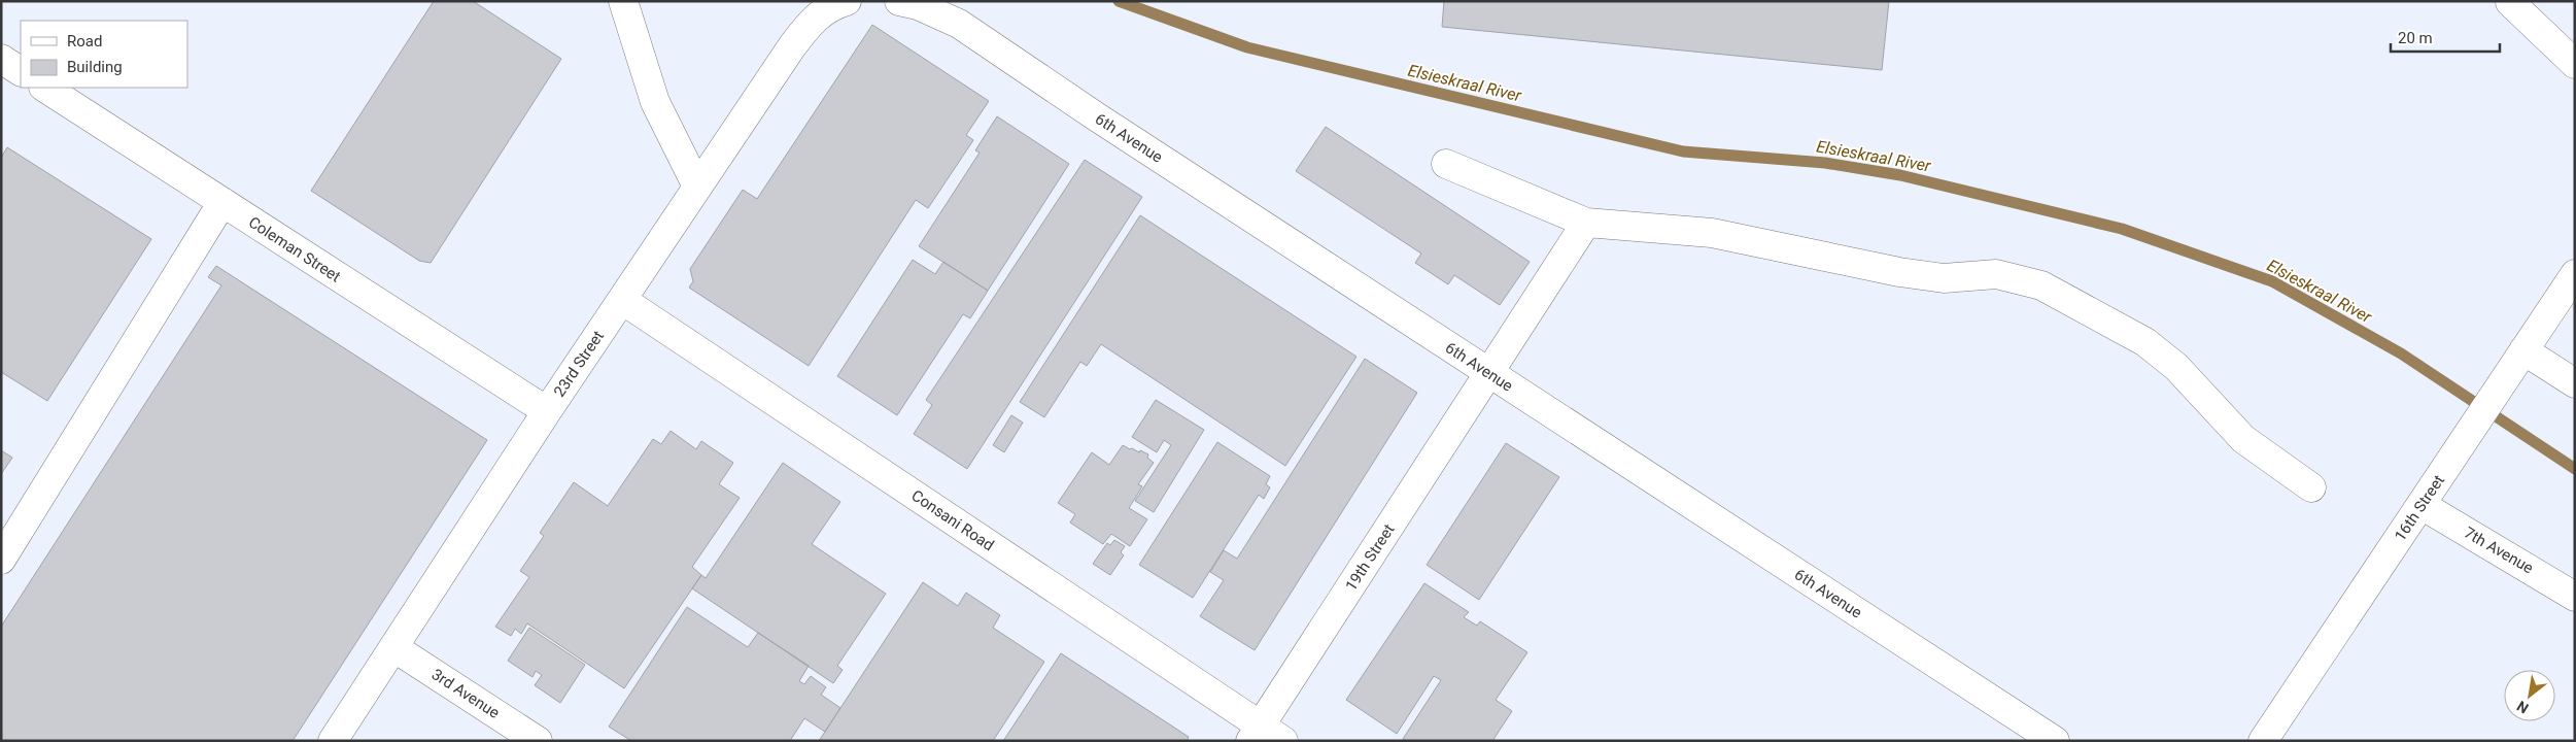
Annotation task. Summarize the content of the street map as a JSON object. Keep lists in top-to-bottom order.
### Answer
{
  "streets": {
    "street": [
      "6th Avenue",
      "Coleman Street",
      "23rd Street",
      "16th Street",
      "Consani Road",
      "7th Avenue",
      "19th Street",
      "3rd Avenue"
    ]
  },
  "crossings": [
    ["6th Avenue", "19th Street"],
    ["Coleman Street", "23rd Street"],
    ["23rd Street", "Consani Road"],
    ["23rd Street", "3rd Avenue"],
    ["16th Street", "7th Avenue"],
    ["Consani Road", "19th Street"]
  ],
  "water": ["Elsieskraal River"],
  "legend": ["Road", "Building"],
  "scale_bar": "20 m",
  "north": "bottom left"
}
